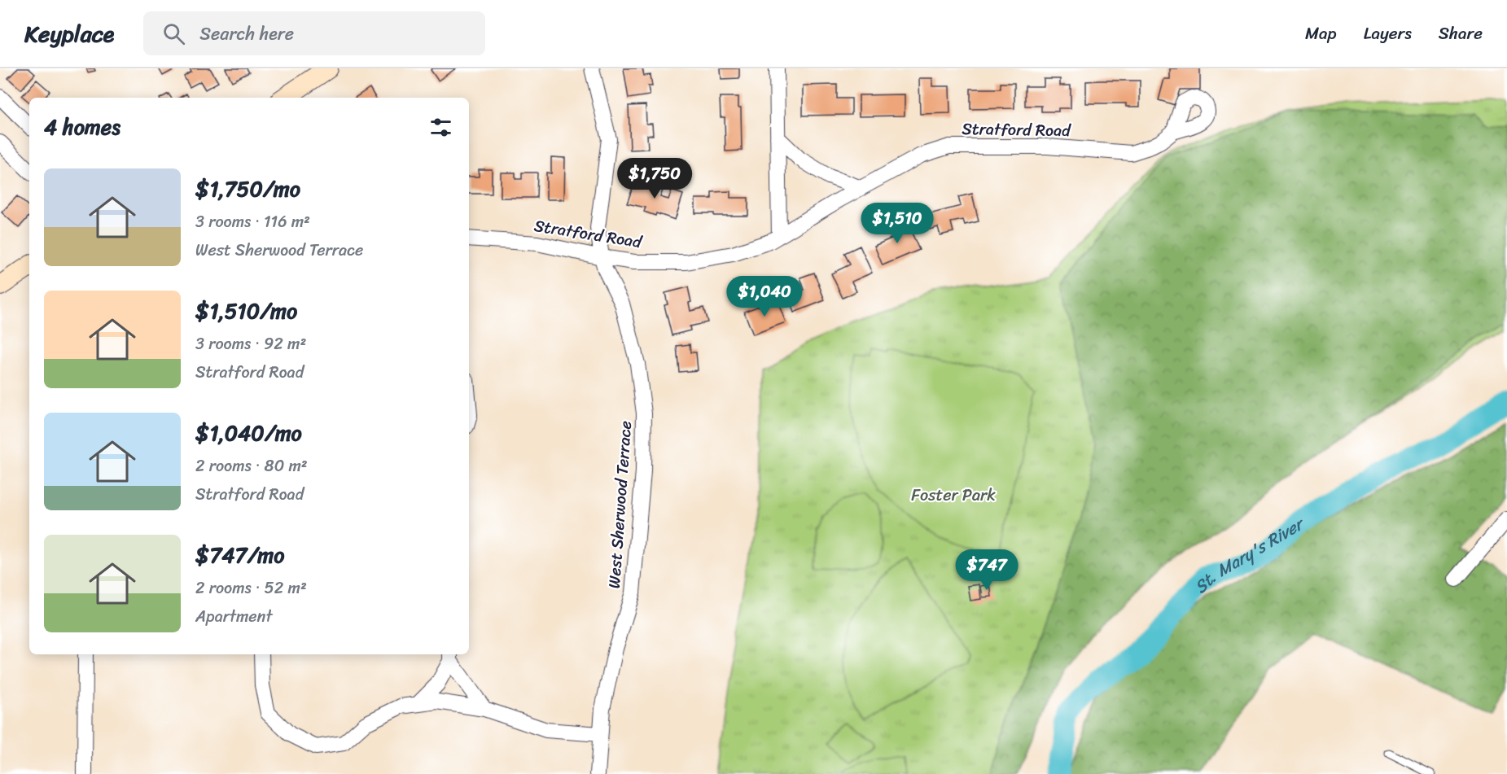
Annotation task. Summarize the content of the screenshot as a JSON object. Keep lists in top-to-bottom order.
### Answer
{
  "streets": {
    "street": ["Stratford Road", "West Sherwood Terrace"]
  },
  "crossings": [
    ["Stratford Road", "West Sherwood Terrace"]
  ],
  "water": ["St. Mary's River"],
  "parks": ["Foster Park"],
  "page": {
    "header": "Keyplace",
    "search": "Search here",
    "nav": ["Map", "Layers", "Share"],
    "heading": "4 homes",
    "list": [
      {
        "name": "$1,750/mo",
        "note": "3 rooms · 116 m² · West Sherwood Terrace"
      },
      {
        "name": "$1,510/mo",
        "note": "3 rooms · 92 m² · Stratford Road"
      },
      {
        "name": "$1,040/mo",
        "note": "2 rooms · 80 m² · Stratford Road"
      },
      {
        "name": "$747/mo",
        "note": "2 rooms · 52 m² · Apartment"
      }
    ],
    "price": [
      "$1,750",
      "$1,510",
      "$1,040",
      "$747"
    ]
  }
}
